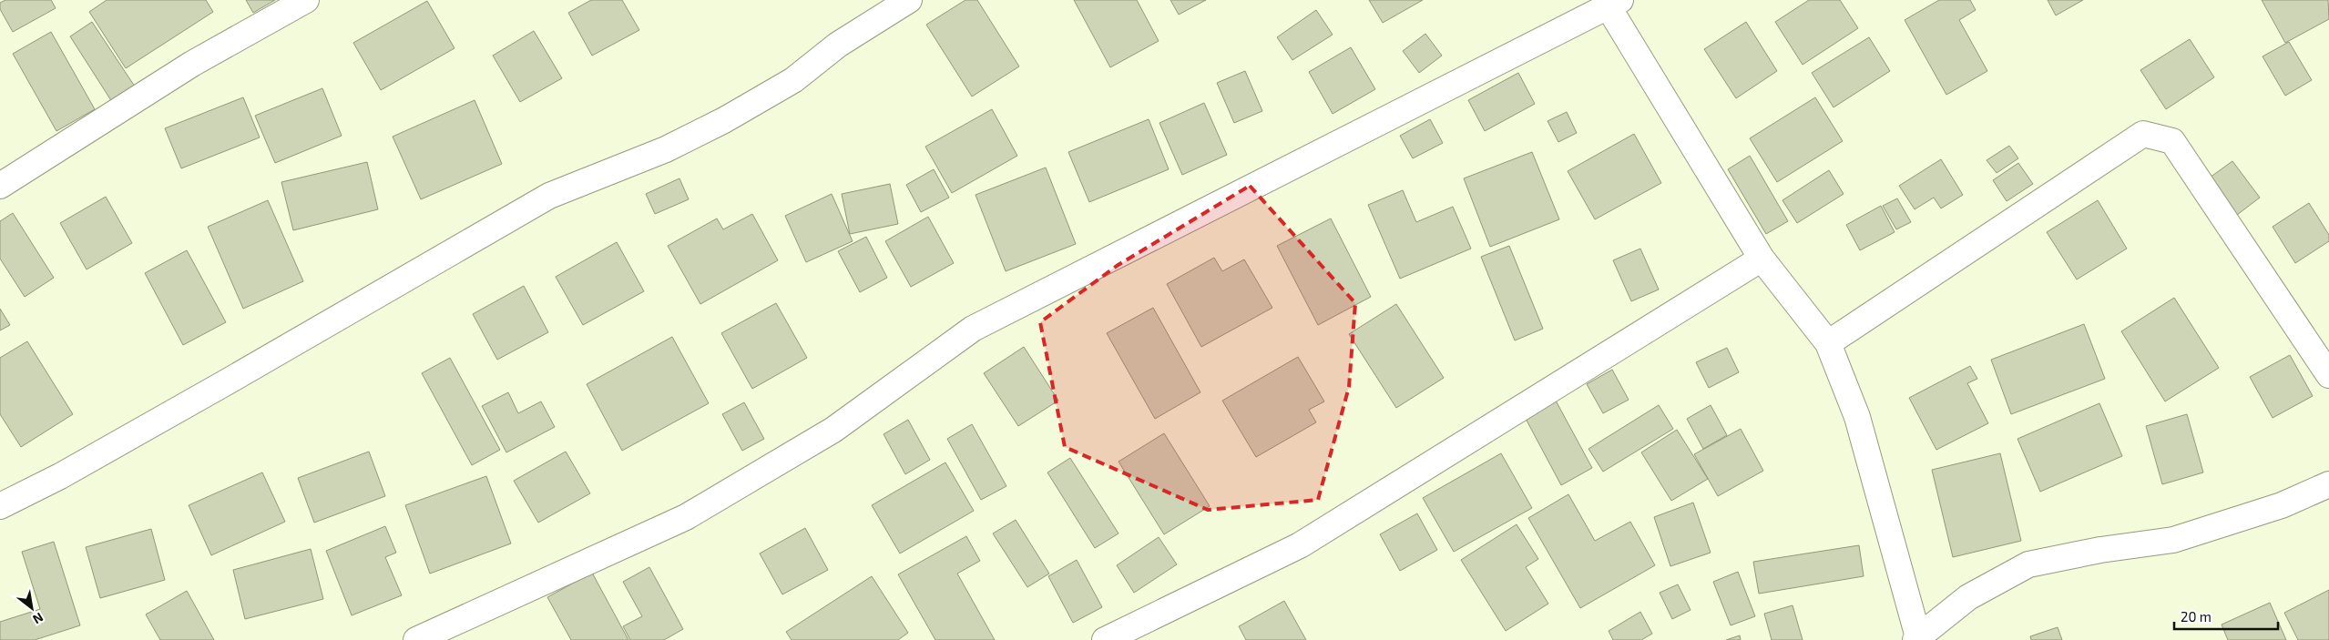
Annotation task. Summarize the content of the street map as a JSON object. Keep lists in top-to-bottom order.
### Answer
{
  "scale_bar": "20 m",
  "north": "bottom right"
}
